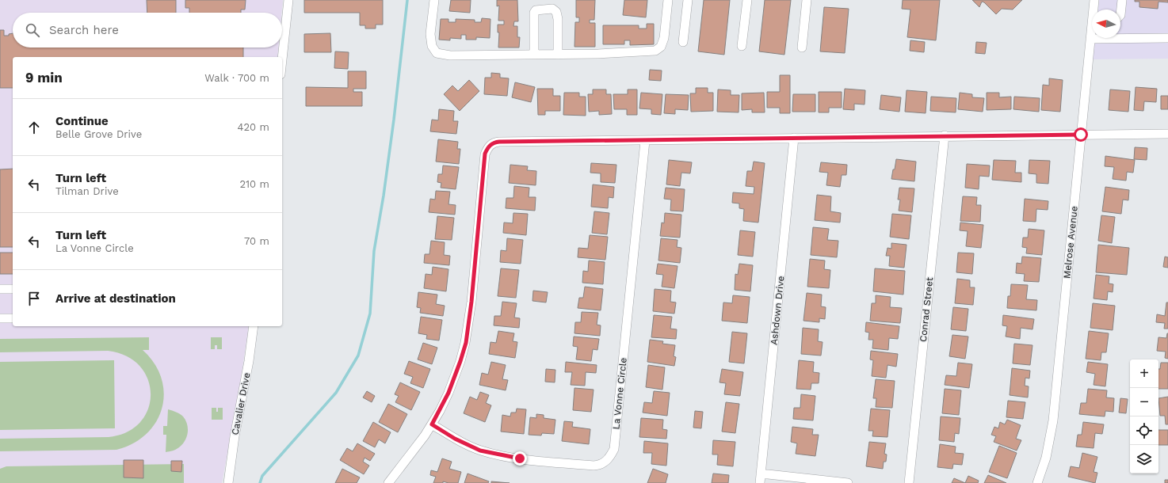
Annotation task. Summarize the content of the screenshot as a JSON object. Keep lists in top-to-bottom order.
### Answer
{
  "streets": {
    "street": [
      "Melrose Avenue",
      "Conrad Street",
      "Ashdown Drive",
      "La Vonne Circle",
      "Cavalier Drive"
    ]
  },
  "north": "left",
  "page": {
    "search": "Search here",
    "heading": ["9 min", "Walk · 700 m"],
    "list": [
      ["Continue", "Belle Grove Drive", "420 m"],
      ["Turn left", "Tilman Drive", "210 m"],
      ["Turn left", "La Vonne Circle", "70 m"],
      "Arrive at destination"
    ],
    "map_buttons": ["+", "−"]
  }
}
